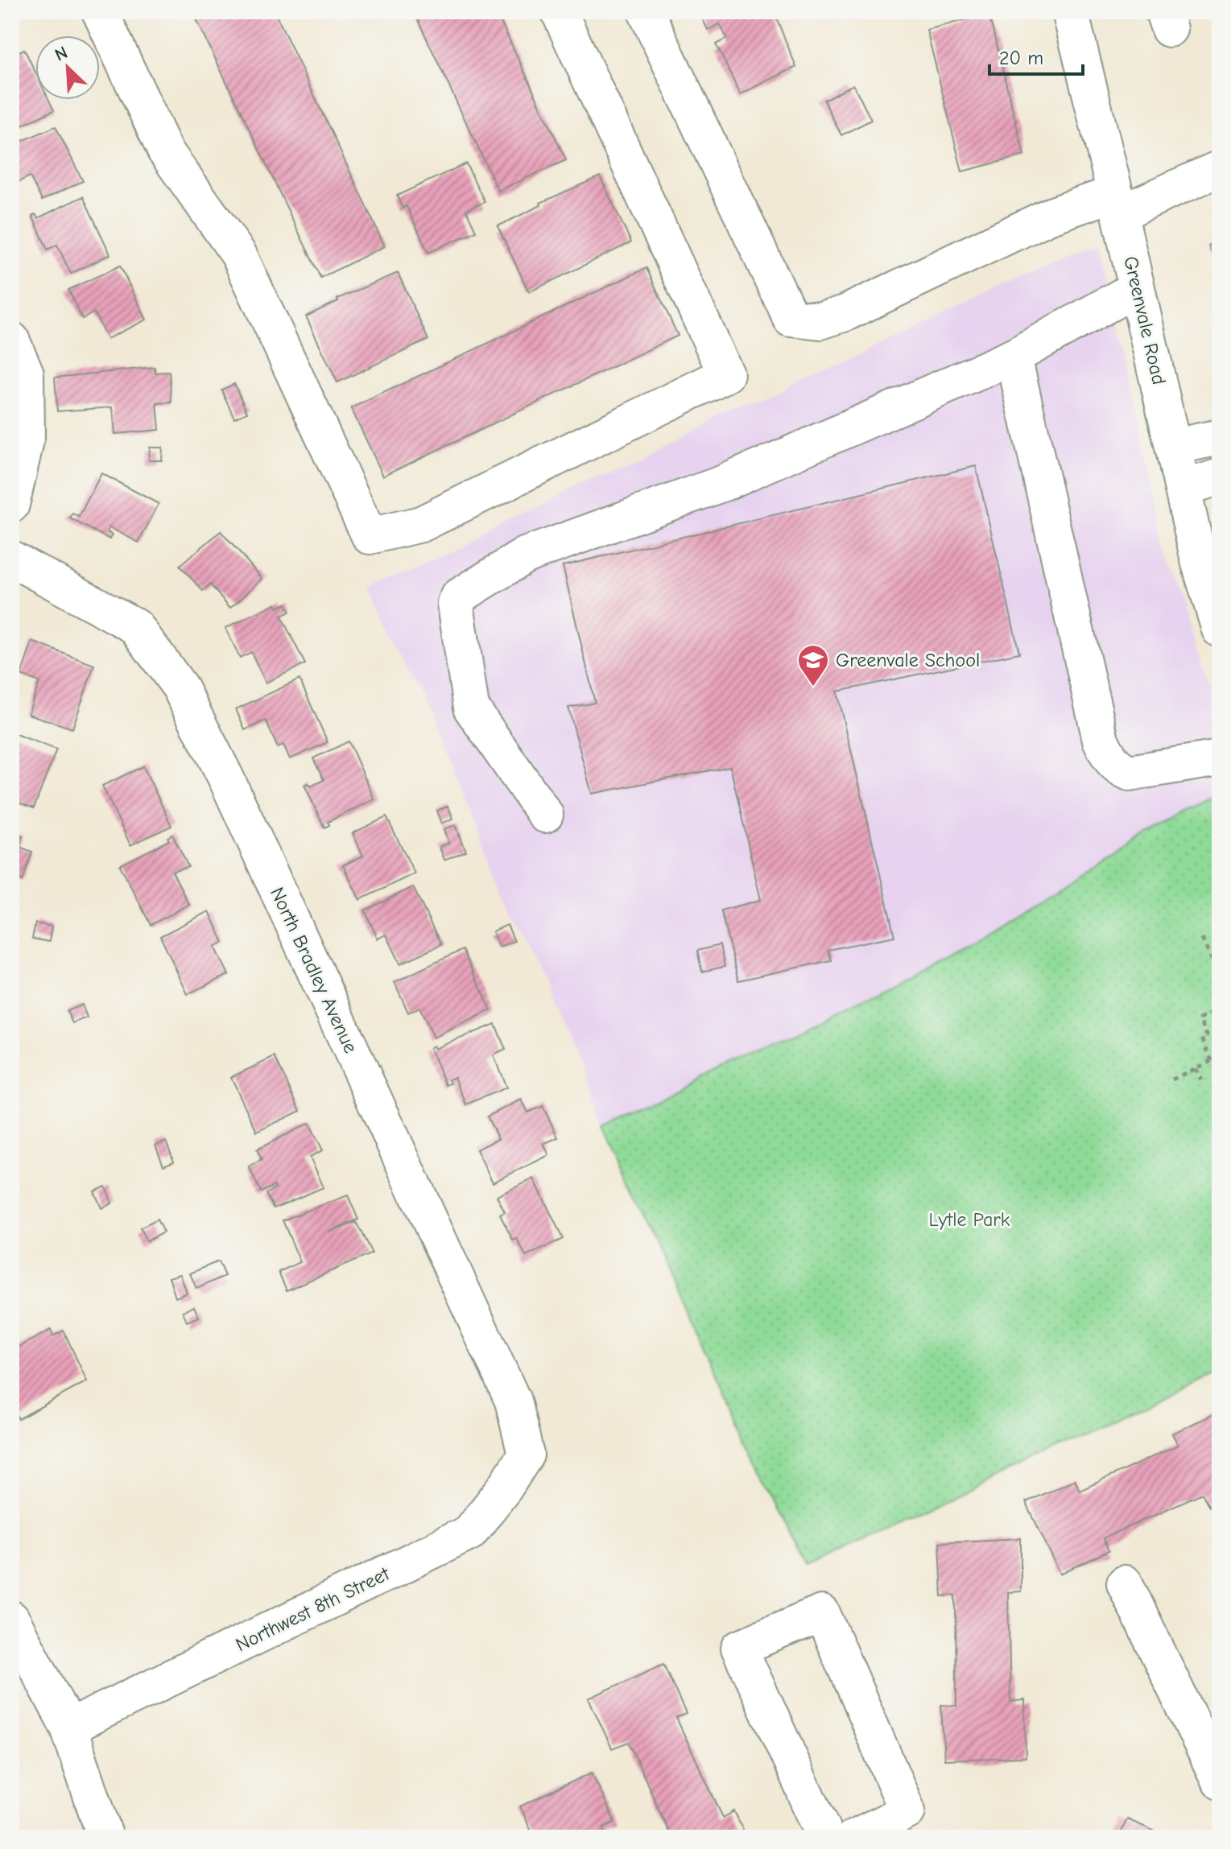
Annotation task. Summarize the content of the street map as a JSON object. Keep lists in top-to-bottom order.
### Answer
{
  "streets": {
    "street": ["Greenvale Road", "North Bradley Avenue", "Northwest 8th Street"]
  },
  "crossings": [
    ["North Bradley Avenue", "Northwest 8th Street"]
  ],
  "parks": ["Lytle Park"],
  "places": {
    "school or university": ["Greenvale School"]
  },
  "scale_bar": "20 m",
  "north": "top left"
}
